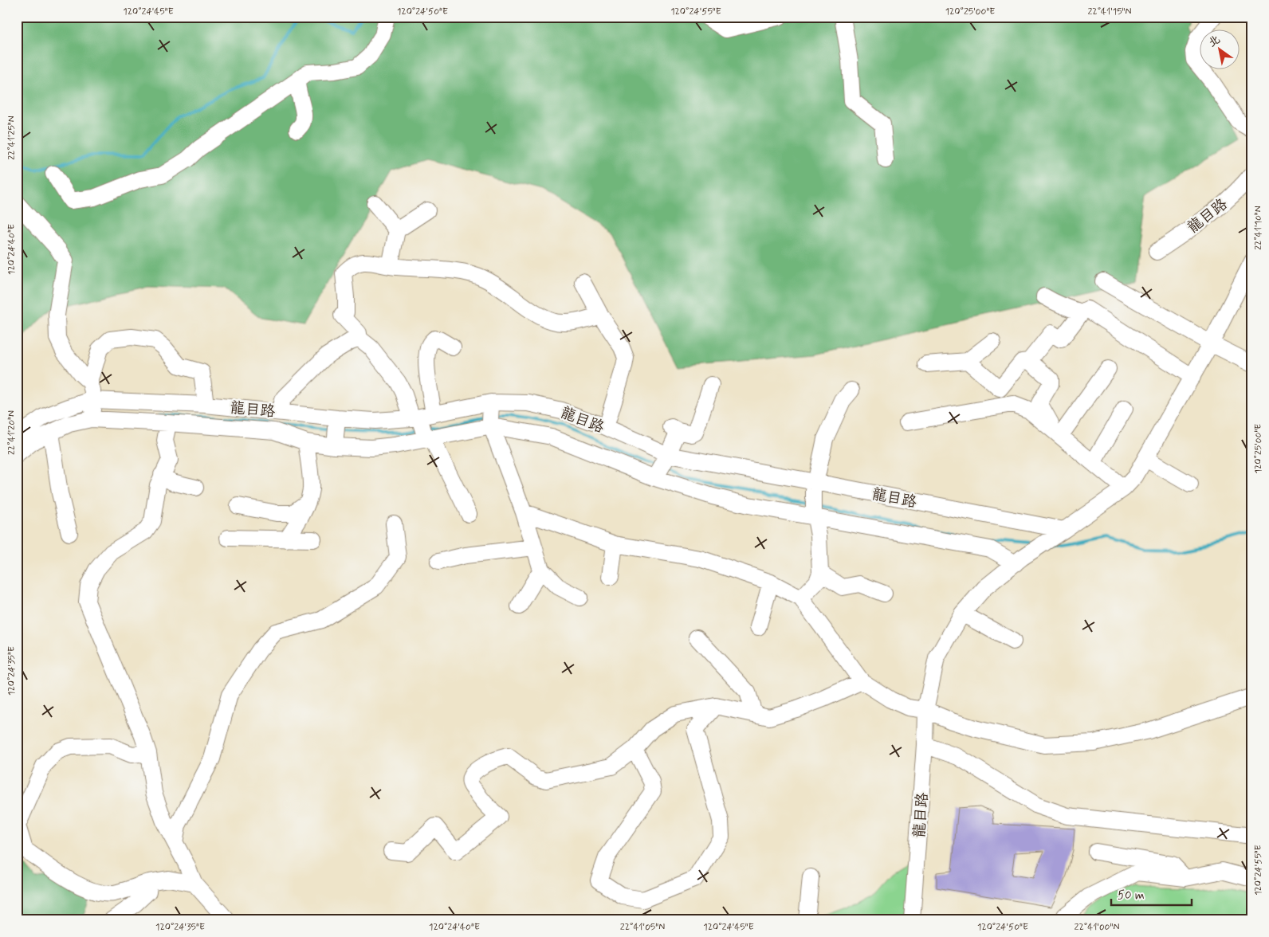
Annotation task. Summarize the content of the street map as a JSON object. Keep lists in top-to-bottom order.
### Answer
{
  "streets": {
    "street": ["龍目路"]
  },
  "scale_bar": "50 m",
  "north": "top left",
  "coordinates": [
    "120°24'45\"E",
    "120°24'50\"E",
    "120°24'55\"E",
    "120°25'00\"E",
    "22°41'15\"N",
    "22°41'25\"N",
    "22°41'10\"N",
    "120°24'40\"E",
    "22°41'20\"N",
    "120°24'35\"E",
    "22°41'05\"N",
    "22°41'00\"N"
  ]
}
